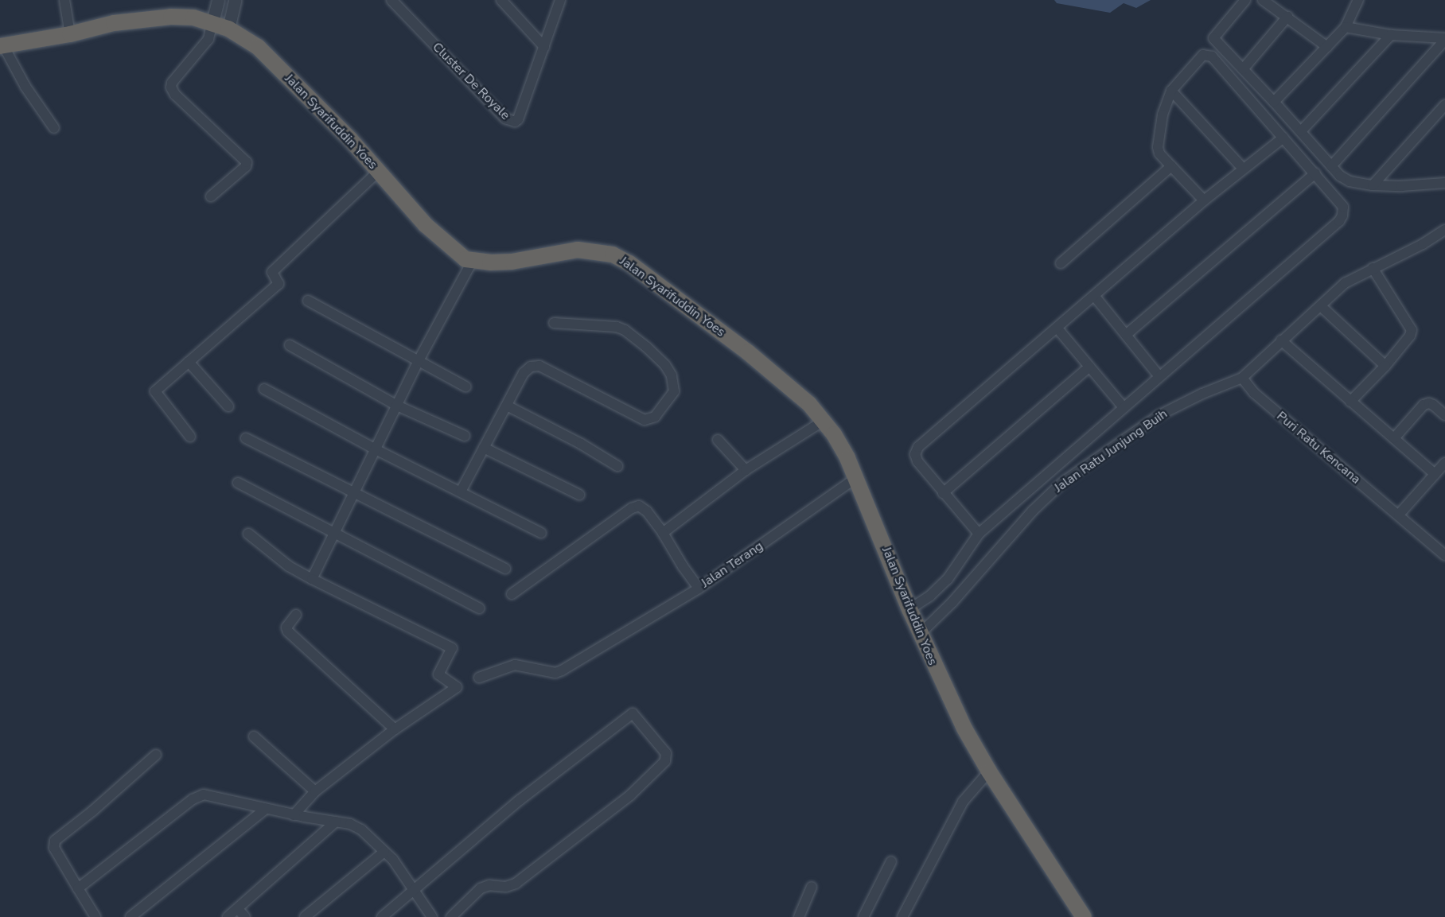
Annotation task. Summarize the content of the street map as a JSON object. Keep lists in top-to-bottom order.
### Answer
{
  "streets": {
    "highway": ["Jalan Syarifuddin Yoes"],
    "street": [
      "Cluster De Royale",
      "Puri Ratu Kencana",
      "Jalan Ratu Junjung Buih",
      "Jalan Terang"
    ]
  },
  "crossings": [
    ["Jalan Syarifuddin Yoes", "Jalan Ratu Junjung Buih"],
    ["Jalan Syarifuddin Yoes", "Jalan Terang"],
    ["Puri Ratu Kencana", "Jalan Ratu Junjung Buih"]
  ]
}
